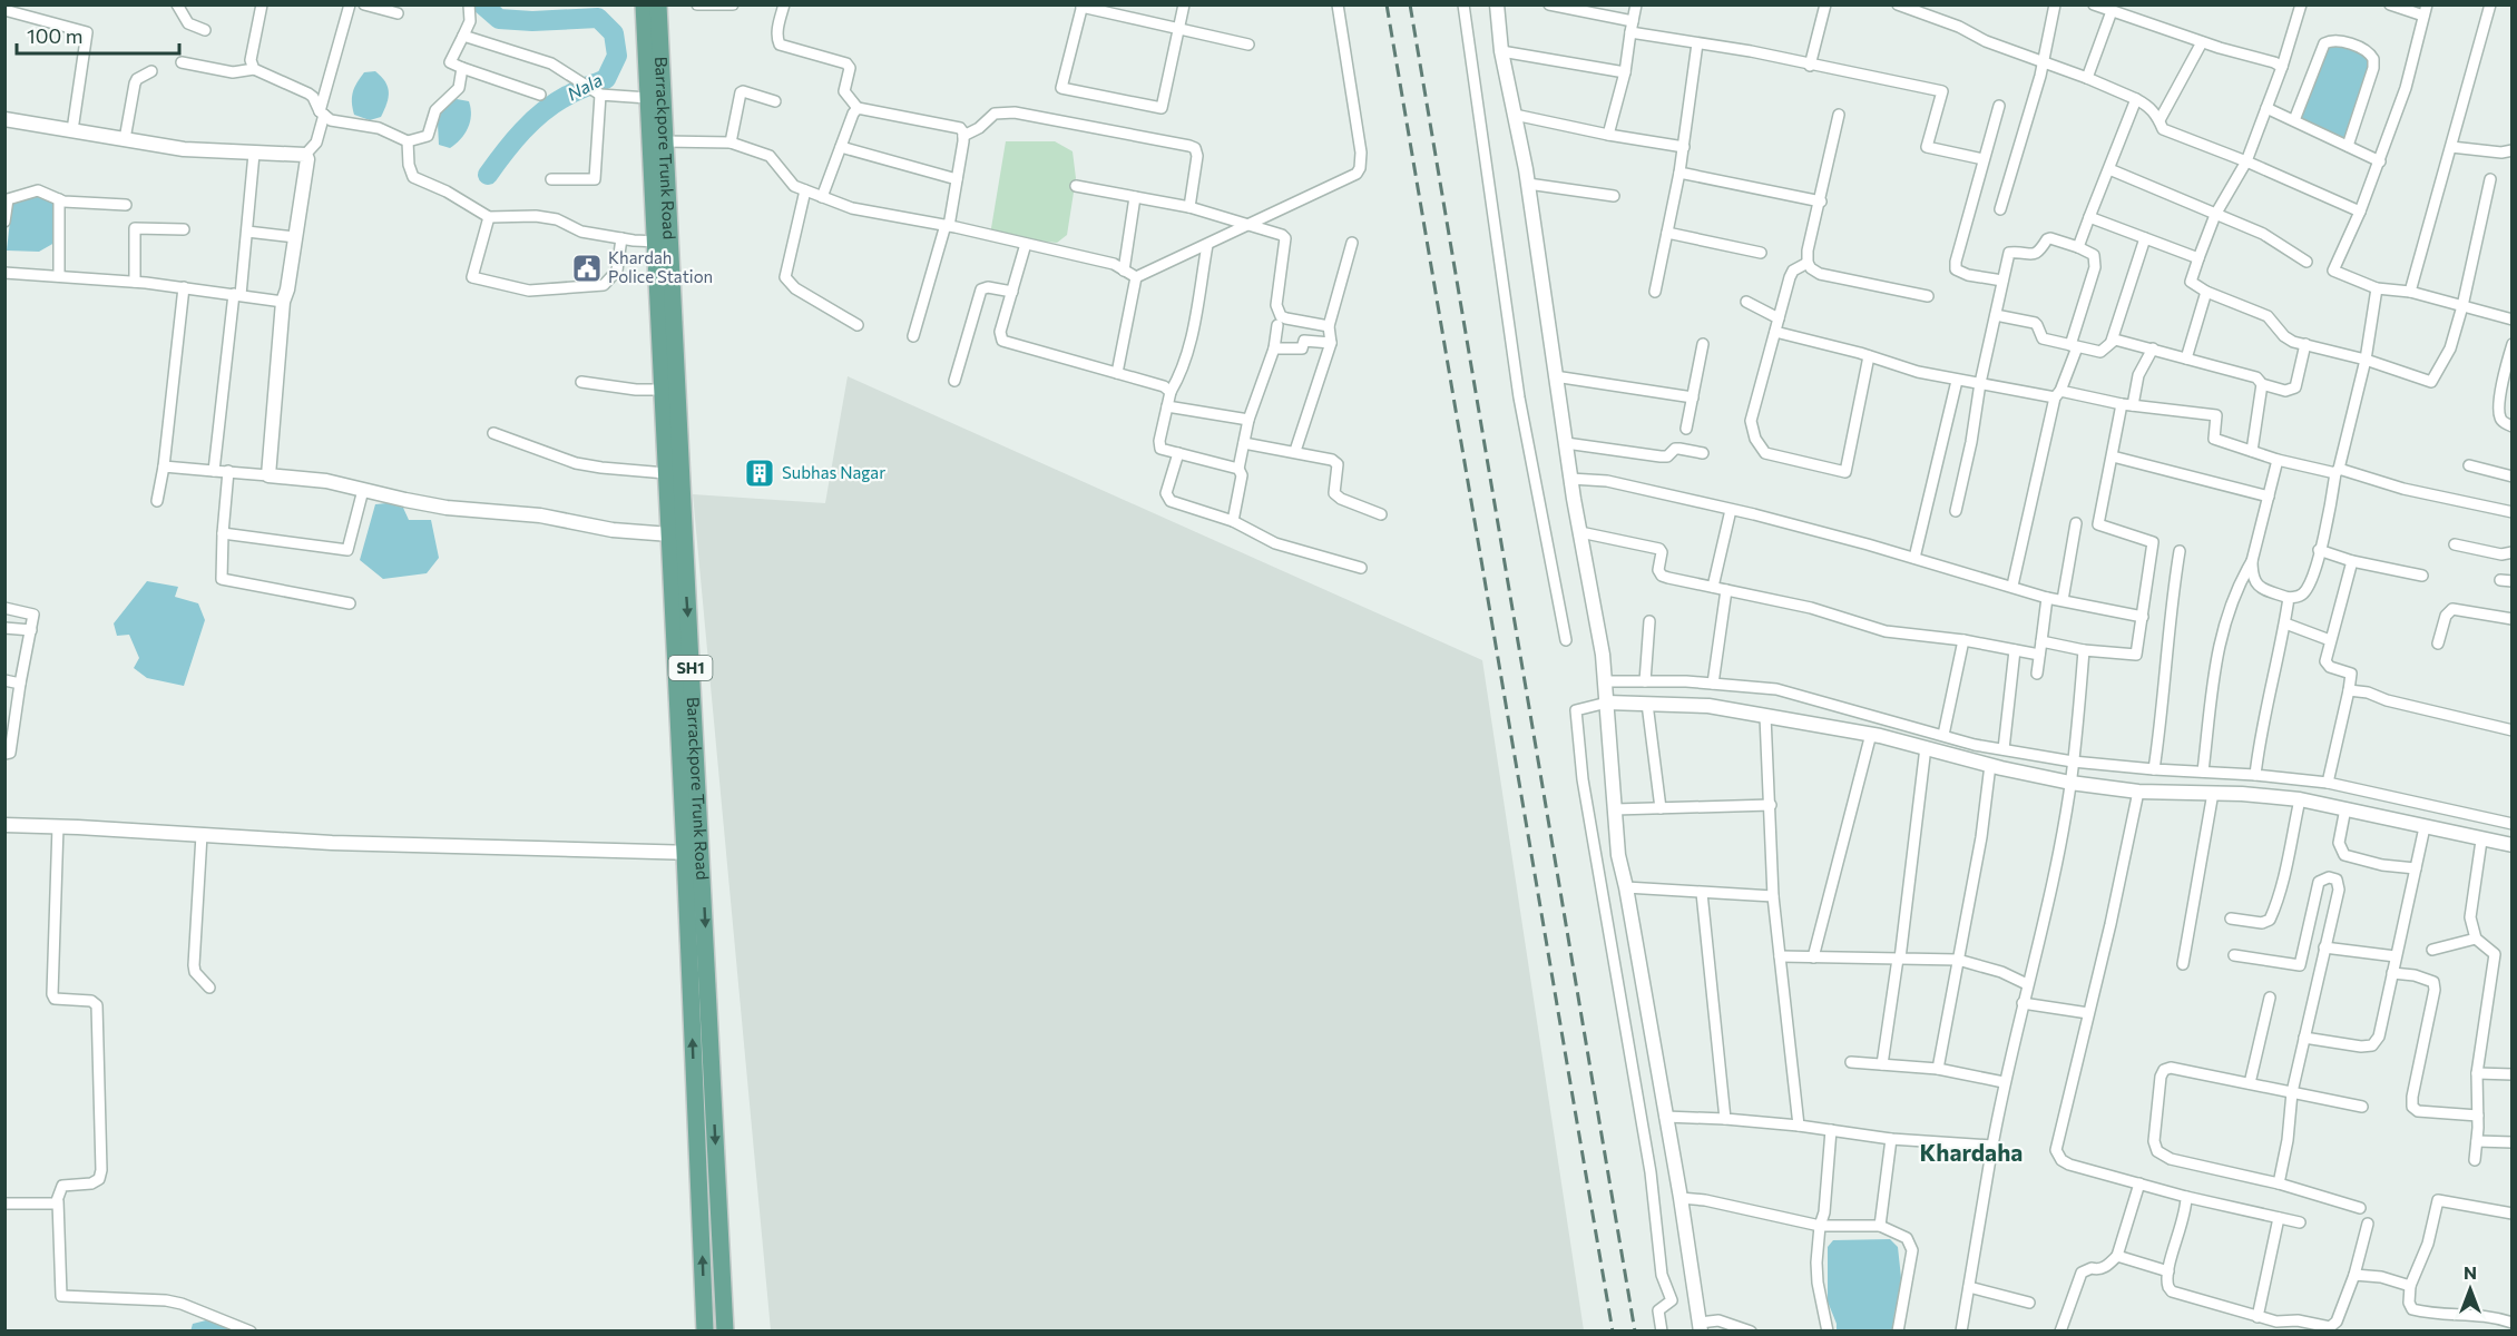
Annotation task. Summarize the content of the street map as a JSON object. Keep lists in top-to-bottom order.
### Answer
{
  "streets": {
    "main road": ["Barrackpore Trunk Road", "SH1"]
  },
  "districts": ["Khardaha"],
  "water": ["Nala"],
  "places": {
    "public building": ["Khardah Police Station"],
    "building": ["Subhas Nagar"]
  },
  "scale_bar": "100 m",
  "north": "top"
}
